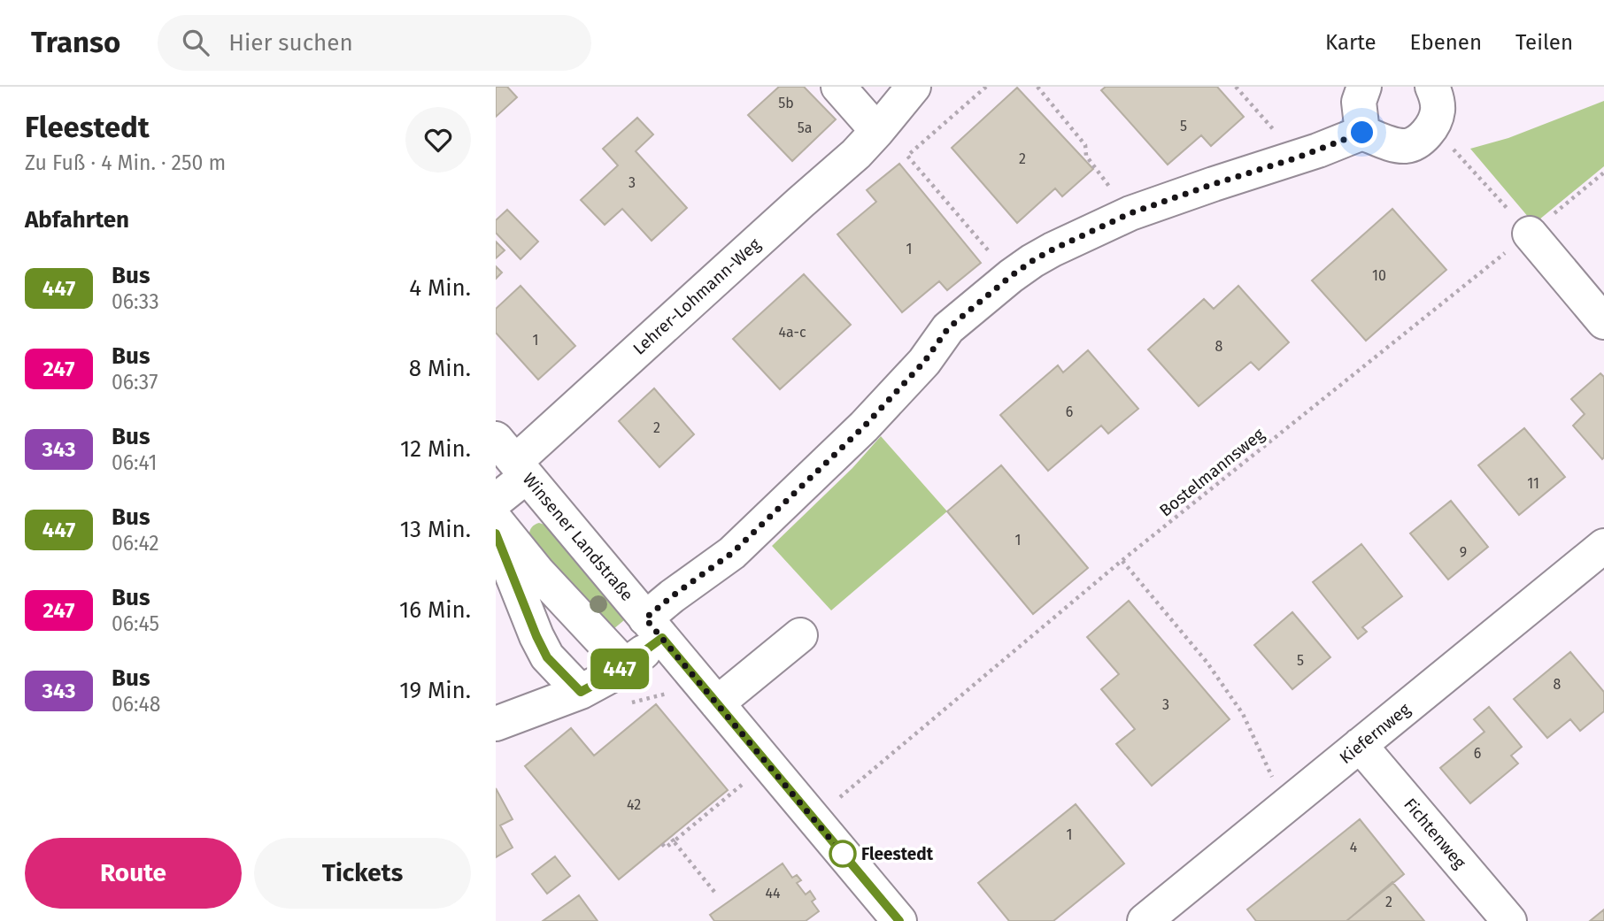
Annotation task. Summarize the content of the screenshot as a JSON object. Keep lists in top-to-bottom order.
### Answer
{
  "streets": {
    "street": [
      "Lehrer-Lohmann-Weg",
      "Winsener Landstraße",
      "Kiefernweg",
      "Fichtenweg"
    ],
    "path": ["Bostelmannsweg"]
  },
  "crossings": [
    ["Lehrer-Lohmann-Weg", "Winsener Landstraße"],
    ["Kiefernweg", "Fichtenweg"]
  ],
  "places": ["Fleestedt"],
  "lines": ["bus line 447"],
  "house_numbers": [
    "5b",
    "5",
    "5a",
    "2",
    "3",
    "1",
    "10",
    "4a-c",
    "1",
    "8",
    "6",
    "2",
    "11",
    "1",
    "9",
    "5",
    "8",
    "3",
    "6",
    "42",
    "1",
    "4",
    "44",
    "2"
  ],
  "page": {
    "header": "Transo",
    "search": "Hier suchen",
    "nav": ["Karte", "Ebenen", "Teilen"],
    "heading": [
      ["Fleestedt", "Zu Fuß · 4 Min. · 250 m"],
      "Abfahrten"
    ],
    "on_map": "447",
    "list": [
      {
        "mark": "447",
        "name": "Bus",
        "note": "06:33",
        "value": "4 Min."
      },
      {
        "mark": "247",
        "name": "Bus",
        "note": "06:37",
        "value": "8 Min."
      },
      {
        "mark": "343",
        "name": "Bus",
        "note": "06:41",
        "value": "12 Min."
      },
      {
        "mark": "447",
        "name": "Bus",
        "note": "06:42",
        "value": "13 Min."
      },
      {
        "mark": "247",
        "name": "Bus",
        "note": "06:45",
        "value": "16 Min."
      },
      {
        "mark": "343",
        "name": "Bus",
        "note": "06:48",
        "value": "19 Min."
      }
    ],
    "buttons": ["Route", "Tickets"]
  }
}
